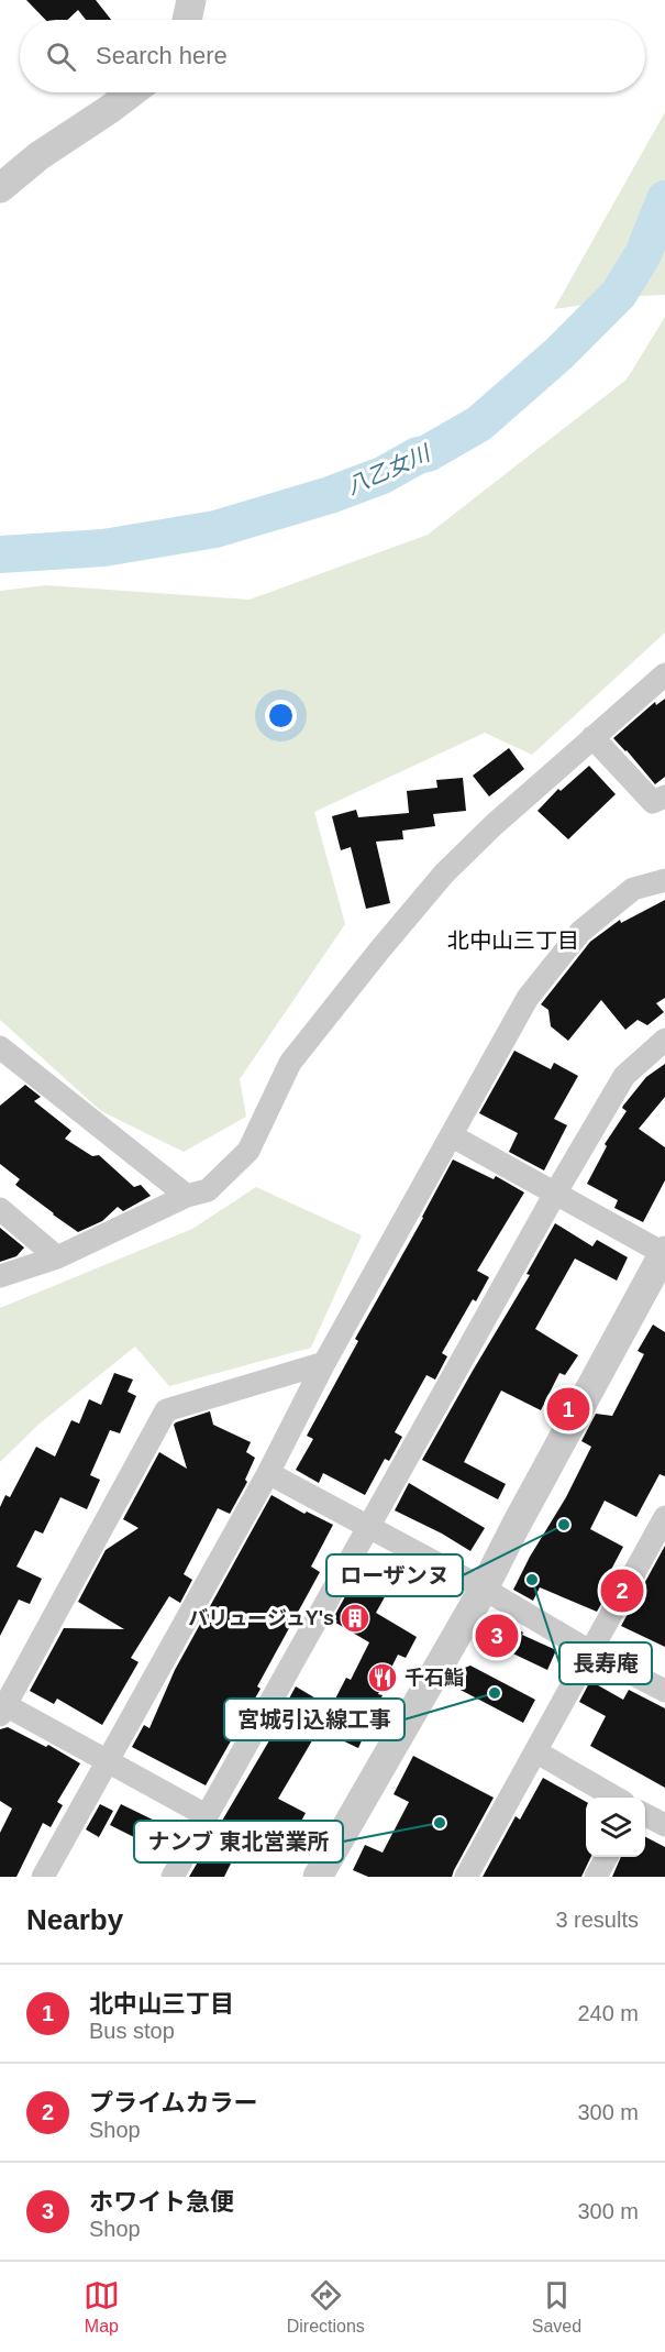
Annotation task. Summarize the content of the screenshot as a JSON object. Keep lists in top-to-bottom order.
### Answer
{
  "districts": ["北中山三丁目"],
  "water": ["八乙女川"],
  "places": {
    "other": [
      "ローザンヌ",
      "長寿庵",
      "宮城引込線工事",
      "ナンブ 東北営業所"
    ],
    "building": ["バリュージュY's"],
    "restaurant": ["千石鮨"]
  },
  "page": {
    "search": "Search here",
    "pins": ["1", "2", "3"],
    "heading": ["Nearby", "3 results"],
    "list": [
      {
        "mark": "1",
        "name": "北中山三丁目",
        "note": "Bus stop",
        "value": "240 m"
      },
      {
        "mark": "2",
        "name": "プライムカラー",
        "note": "Shop",
        "value": "300 m"
      },
      {
        "mark": "3",
        "name": "ホワイト急便",
        "note": "Shop",
        "value": "300 m"
      }
    ],
    "nav": ["Map", "Directions", "Saved"]
  }
}
